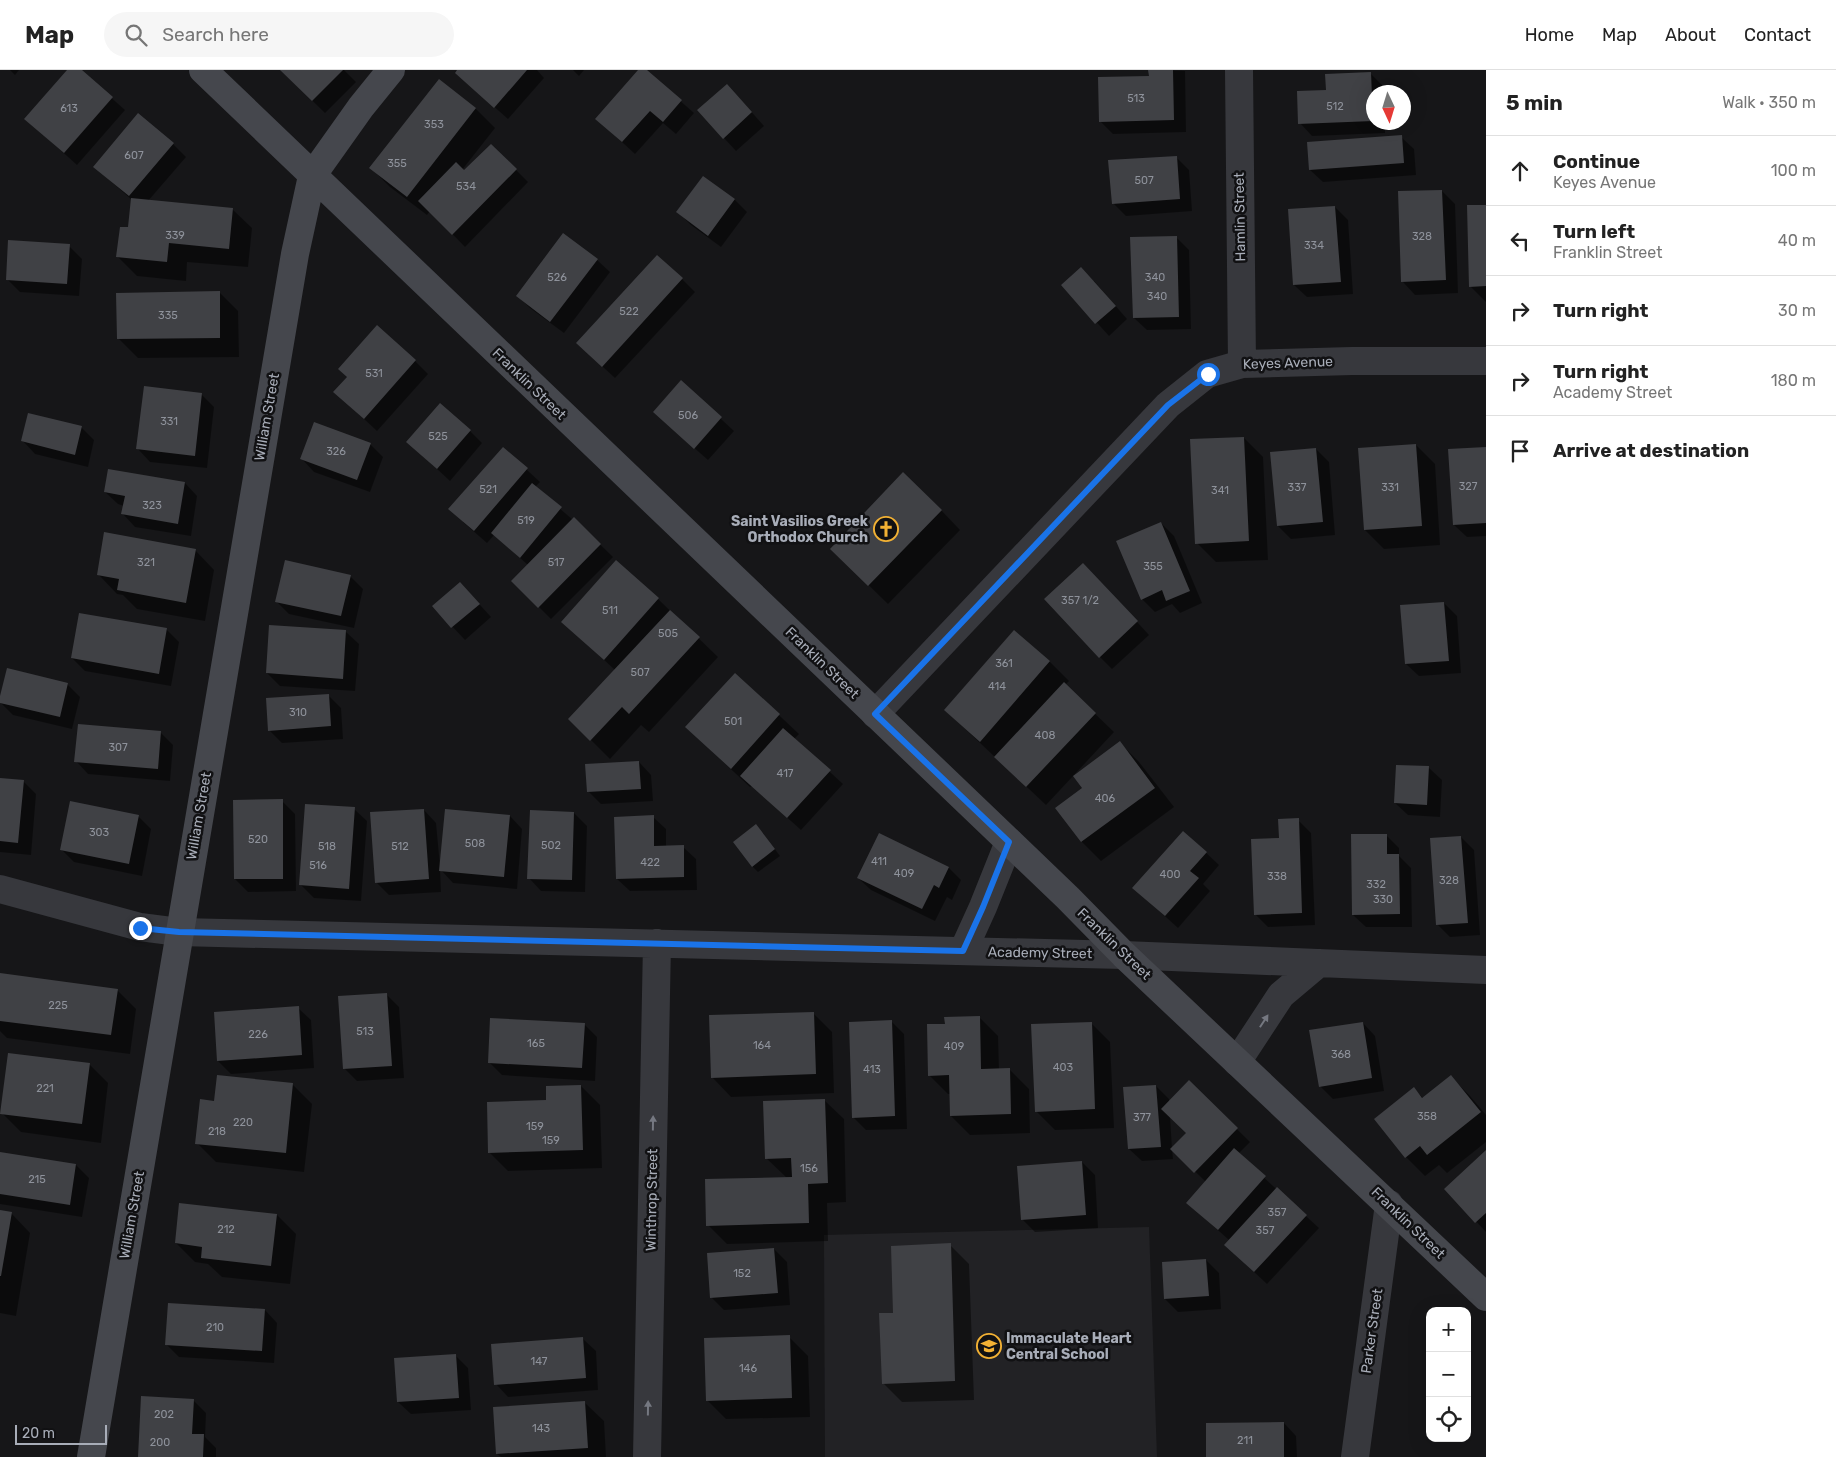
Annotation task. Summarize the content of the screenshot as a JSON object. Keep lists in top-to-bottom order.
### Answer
{
  "streets": {
    "street": [
      "Hamlin Street",
      "Keyes Avenue",
      "Franklin Street",
      "William Street",
      "Academy Street",
      "Winthrop Street",
      "Parker Street"
    ]
  },
  "crossings": [
    ["Hamlin Street", "Keyes Avenue"],
    ["Keyes Avenue", "Franklin Street"],
    ["Franklin Street", "William Street"],
    ["Franklin Street", "Academy Street"],
    ["Franklin Street", "Parker Street"],
    ["William Street", "Academy Street"],
    ["Academy Street", "Winthrop Street"]
  ],
  "one_way": ["Winthrop Street"],
  "places": {
    "church": ["Saint Vasilios Greek Orthodox Church"],
    "school or university": ["Immaculate Heart Central School"]
  },
  "house_numbers": [
    "513",
    "512",
    "613",
    "353",
    "607",
    "355",
    "507",
    "534",
    "339",
    "328",
    "334",
    "526",
    "340",
    "340",
    "522",
    "335",
    "531",
    "506",
    "331",
    "525",
    "326",
    "327",
    "337",
    "331",
    "521",
    "341",
    "323",
    "519",
    "321",
    "517",
    "355",
    "357 1/2",
    "511",
    "505",
    "361",
    "507",
    "414",
    "310",
    "501",
    "408",
    "307",
    "417",
    "406",
    "303",
    "520",
    "508",
    "502",
    "518",
    "512",
    "411",
    "422",
    "516",
    "409",
    "400",
    "338",
    "328",
    "332",
    "330",
    "225",
    "513",
    "226",
    "165",
    "164",
    "409",
    "368",
    "403",
    "413",
    "221",
    "358",
    "377",
    "220",
    "159",
    "218",
    "159",
    "156",
    "215",
    "357",
    "212",
    "357",
    "152",
    "210",
    "147",
    "146",
    "202",
    "143",
    "211",
    "200"
  ],
  "scale_bar": "20 m",
  "north": "bottom",
  "page": {
    "header": "Map",
    "search": "Search here",
    "nav": [
      "Home",
      "Map",
      "About",
      "Contact"
    ],
    "heading": ["5 min", "Walk · 350 m"],
    "list": [
      ["Continue", "Keyes Avenue", "100 m"],
      ["Turn left", "Franklin Street", "40 m"],
      ["Turn right", "30 m"],
      ["Turn right", "Academy Street", "180 m"],
      "Arrive at destination"
    ],
    "map_buttons": ["+", "−"],
    "scale": "20 m"
  }
}
